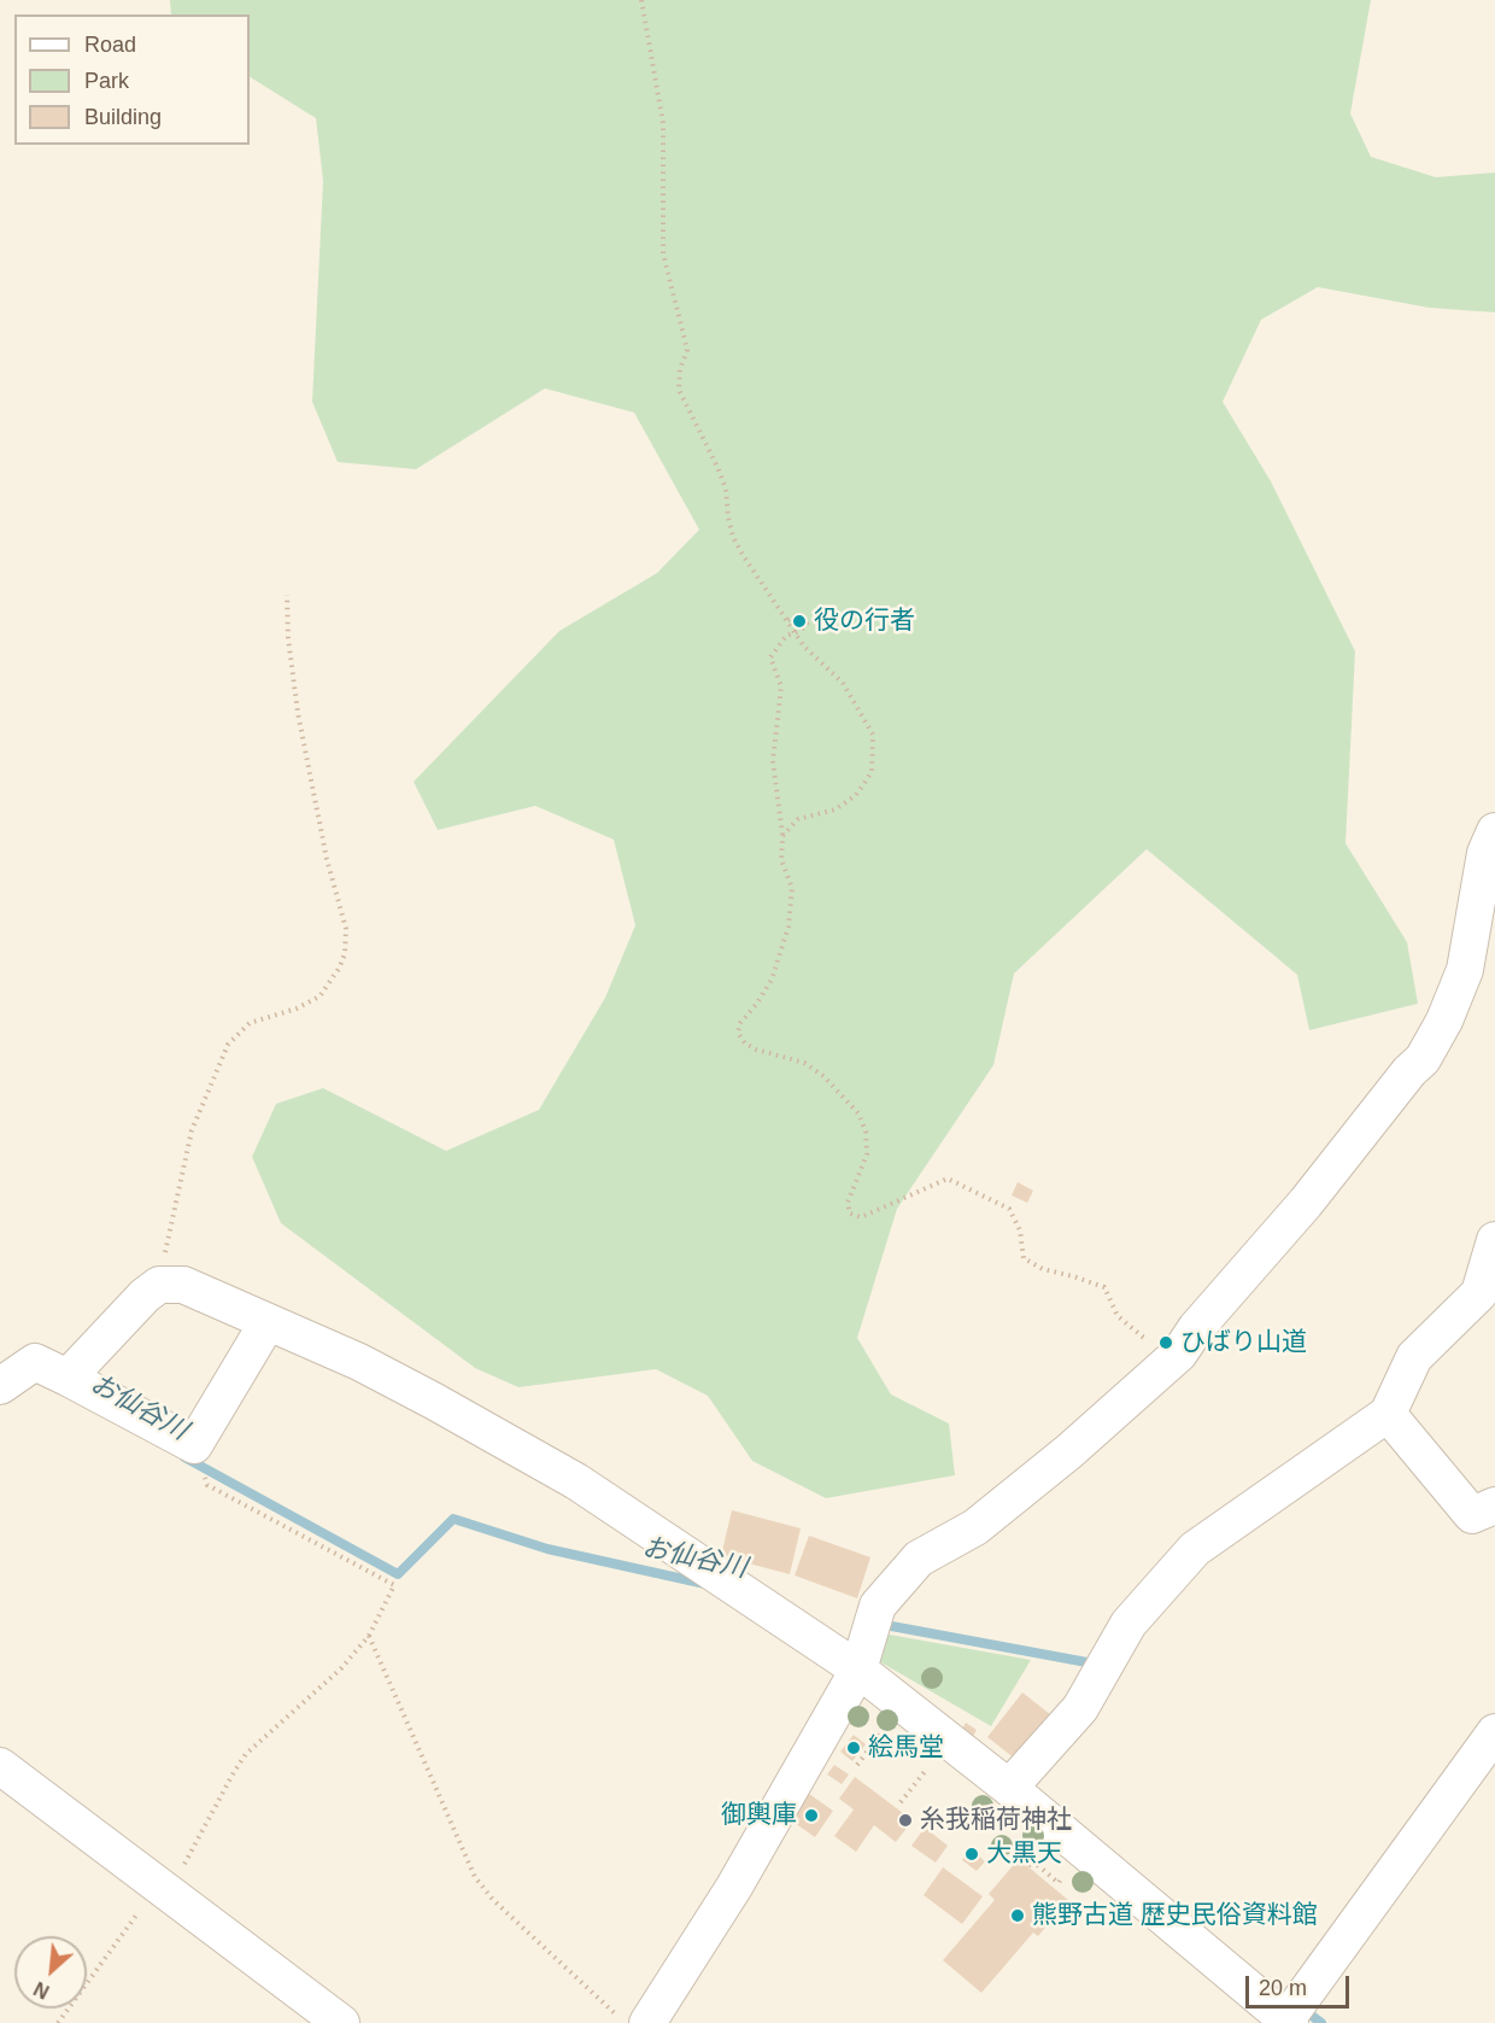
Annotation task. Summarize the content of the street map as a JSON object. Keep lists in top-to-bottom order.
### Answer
{
  "water": ["お仙谷川"],
  "places": [
    "役の行者",
    "ひばり山道",
    "絵馬堂",
    "御輿庫",
    "糸我稲荷神社",
    "大黒天",
    "熊野古道 歴史民俗資料館"
  ],
  "legend": ["Road", "Park", "Building"],
  "scale_bar": "20 m",
  "north": "bottom left"
}
